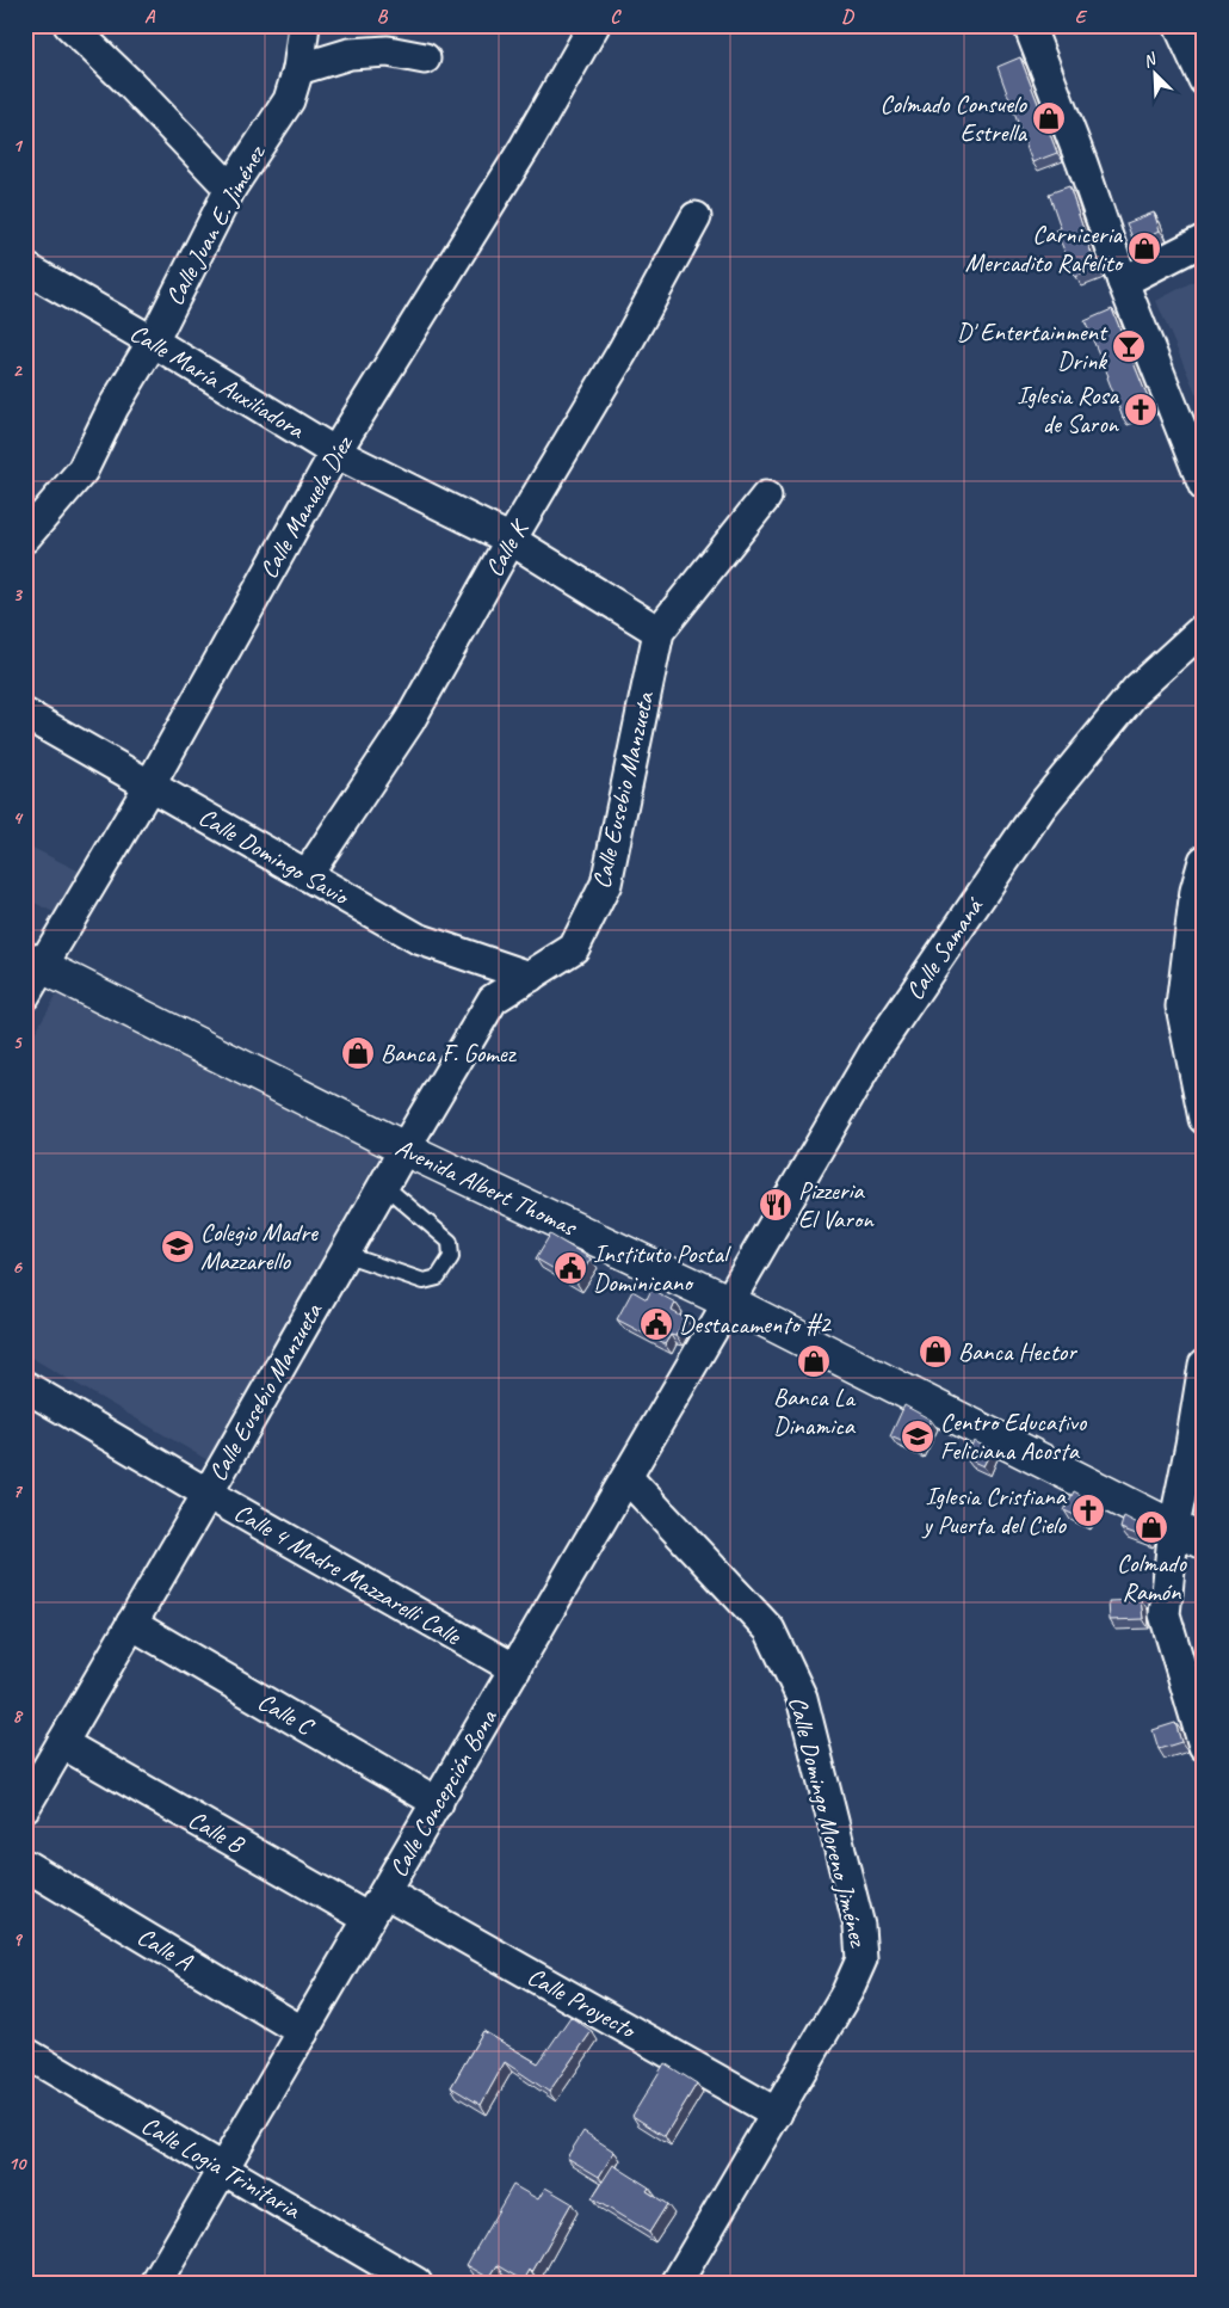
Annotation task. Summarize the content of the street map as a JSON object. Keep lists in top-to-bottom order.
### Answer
{
  "streets": {
    "main road": ["Avenida Albert Thomas"],
    "street": [
      "Calle Juan E. Jiménez",
      "Calle María Auxiliadora",
      "Calle Manuela Díez",
      "Calle K",
      "Calle Eusebio Manzueta",
      "Calle Domingo Savio",
      "Calle Samaná",
      "Calle 4 Madre Mazzarelli Calle",
      "Calle C",
      "Calle Concepción Bona",
      "Calle Domingo Moreno Jiménez",
      "Calle B",
      "Calle A",
      "Calle Proyecto",
      "Calle Logia Trinitaria"
    ]
  },
  "crossings": [
    ["Calle Juan E. Jiménez", "Calle María Auxiliadora"],
    ["Calle María Auxiliadora", "Calle Manuela Díez"],
    ["Calle María Auxiliadora", "Calle K"],
    ["Calle María Auxiliadora", "Calle Eusebio Manzueta"],
    ["Calle Manuela Díez", "Calle Domingo Savio"],
    ["Calle Manuela Díez", "Avenida Albert Thomas"],
    ["Calle K", "Calle Domingo Savio"],
    ["Calle Eusebio Manzueta", "Calle Domingo Savio"],
    ["Calle Eusebio Manzueta", "Avenida Albert Thomas"],
    ["Calle Eusebio Manzueta", "Calle 4 Madre Mazzarelli Calle"],
    ["Calle Eusebio Manzueta", "Calle C"],
    ["Calle Eusebio Manzueta", "Calle B"],
    ["Calle Samaná", "Avenida Albert Thomas"],
    ["Calle Samaná", "Calle Concepción Bona"],
    ["Avenida Albert Thomas", "Calle Concepción Bona"],
    ["Calle 4 Madre Mazzarelli Calle", "Calle Concepción Bona"],
    ["Calle C", "Calle Concepción Bona"],
    ["Calle Concepción Bona", "Calle Domingo Moreno Jiménez"],
    ["Calle Concepción Bona", "Calle B"],
    ["Calle Concepción Bona", "Calle A"],
    ["Calle Concepción Bona", "Calle Proyecto"],
    ["Calle Concepción Bona", "Calle Logia Trinitaria"],
    ["Calle Domingo Moreno Jiménez", "Calle Proyecto"]
  ],
  "places": {
    "shop": [
      "Colmado Consuelo Estrella",
      "Carniceria Mercadito Rafelito",
      "Banca F. Gomez",
      "Banca Hector",
      "Banca La Dinamica",
      "Colmado Ramón"
    ],
    "bar": ["D' Entertainment Drink"],
    "church": ["Iglesia Rosa de Saron", "Iglesia Cristiana y Puerta del Cielo"],
    "restaurant": ["Pizzeria El Varon"],
    "school or university": ["Colegio Madre Mazzarello", "Centro Educativo Feliciana Acosta"],
    "public building": ["Instituto Postal Dominicano", "Destacamento #2"]
  },
  "north": "top left",
  "grid": {
    "columns": [
      "A",
      "B",
      "C",
      "D",
      "E"
    ],
    "rows": [
      "1",
      "2",
      "3",
      "4",
      "5",
      "6",
      "7",
      "8",
      "9",
      "10"
    ]
  }
}
